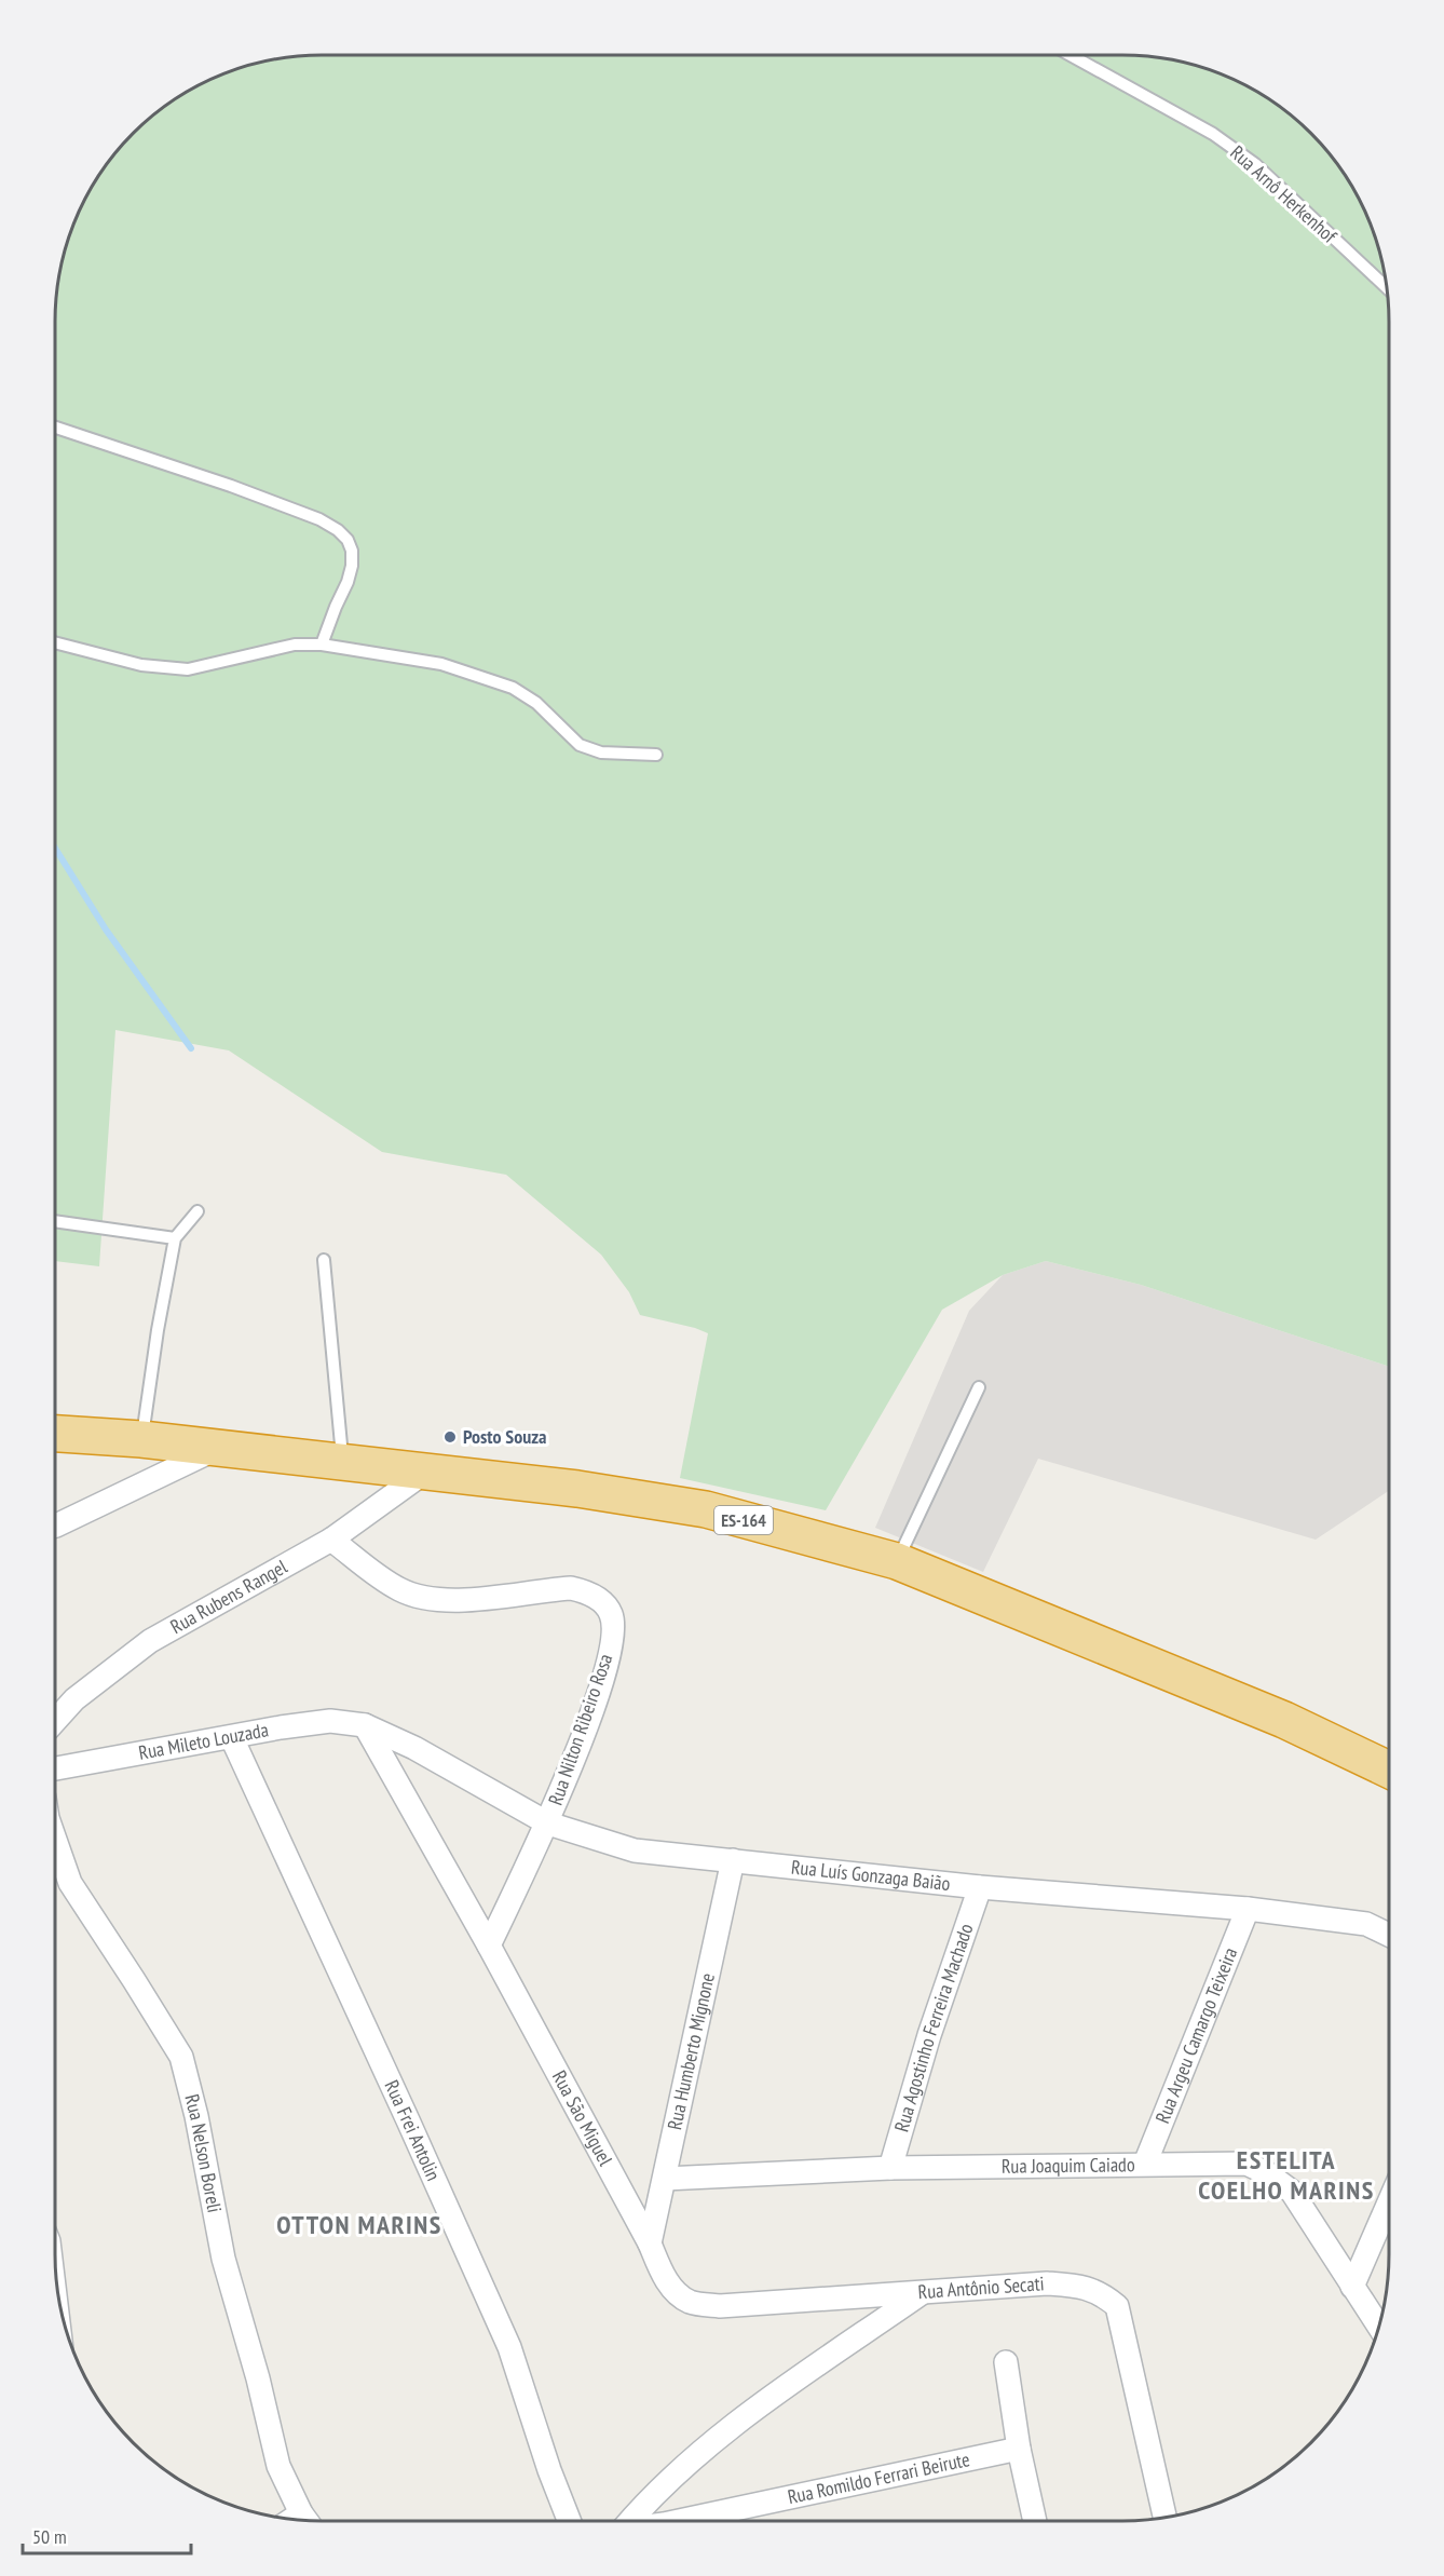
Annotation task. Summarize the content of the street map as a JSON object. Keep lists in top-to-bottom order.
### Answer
{
  "streets": {
    "highway": ["ES-164"],
    "street": [
      "Rua Rubens Rangel",
      "Rua Nilton Ribeiro Rosa",
      "Rua Mileto Louzada",
      "Rua Luís Gonzaga Baião",
      "Rua Agostinho Ferreira Machado",
      "Rua Argeu Camargo Teixeira",
      "Rua Humberto Mignone",
      "Rua São Miguel",
      "Rua Frei Antolin",
      "Rua Nelson Boreli",
      "Rua Joaquim Caiado",
      "Rua Antônio Secati",
      "Rua Romildo Ferrari Beirute"
    ],
    "lane": ["Rua Arnô Herkenhof"]
  },
  "crossings": [
    ["ES-164", "Rua Rubens Rangel"],
    ["Rua Rubens Rangel", "Rua Nilton Ribeiro Rosa"],
    ["Rua Nilton Ribeiro Rosa", "Rua Luís Gonzaga Baião"],
    ["Rua Nilton Ribeiro Rosa", "Rua São Miguel"],
    ["Rua Mileto Louzada", "Rua Luís Gonzaga Baião"],
    ["Rua Mileto Louzada", "Rua São Miguel"],
    ["Rua Mileto Louzada", "Rua Frei Antolin"],
    ["Rua Luís Gonzaga Baião", "Rua Agostinho Ferreira Machado"],
    ["Rua Luís Gonzaga Baião", "Rua Argeu Camargo Teixeira"],
    ["Rua Luís Gonzaga Baião", "Rua Humberto Mignone"],
    ["Rua Luís Gonzaga Baião", "Rua São Miguel"],
    ["Rua Agostinho Ferreira Machado", "Rua Joaquim Caiado"],
    ["Rua Argeu Camargo Teixeira", "Rua Joaquim Caiado"],
    ["Rua Humberto Mignone", "Rua São Miguel"],
    ["Rua Humberto Mignone", "Rua Joaquim Caiado"],
    ["Rua São Miguel", "Rua Antônio Secati"]
  ],
  "districts": ["ESTELITA COELHO MARINS", "OTTON MARINS"],
  "places": ["Posto Souza"],
  "scale_bar": "50 m"
}
